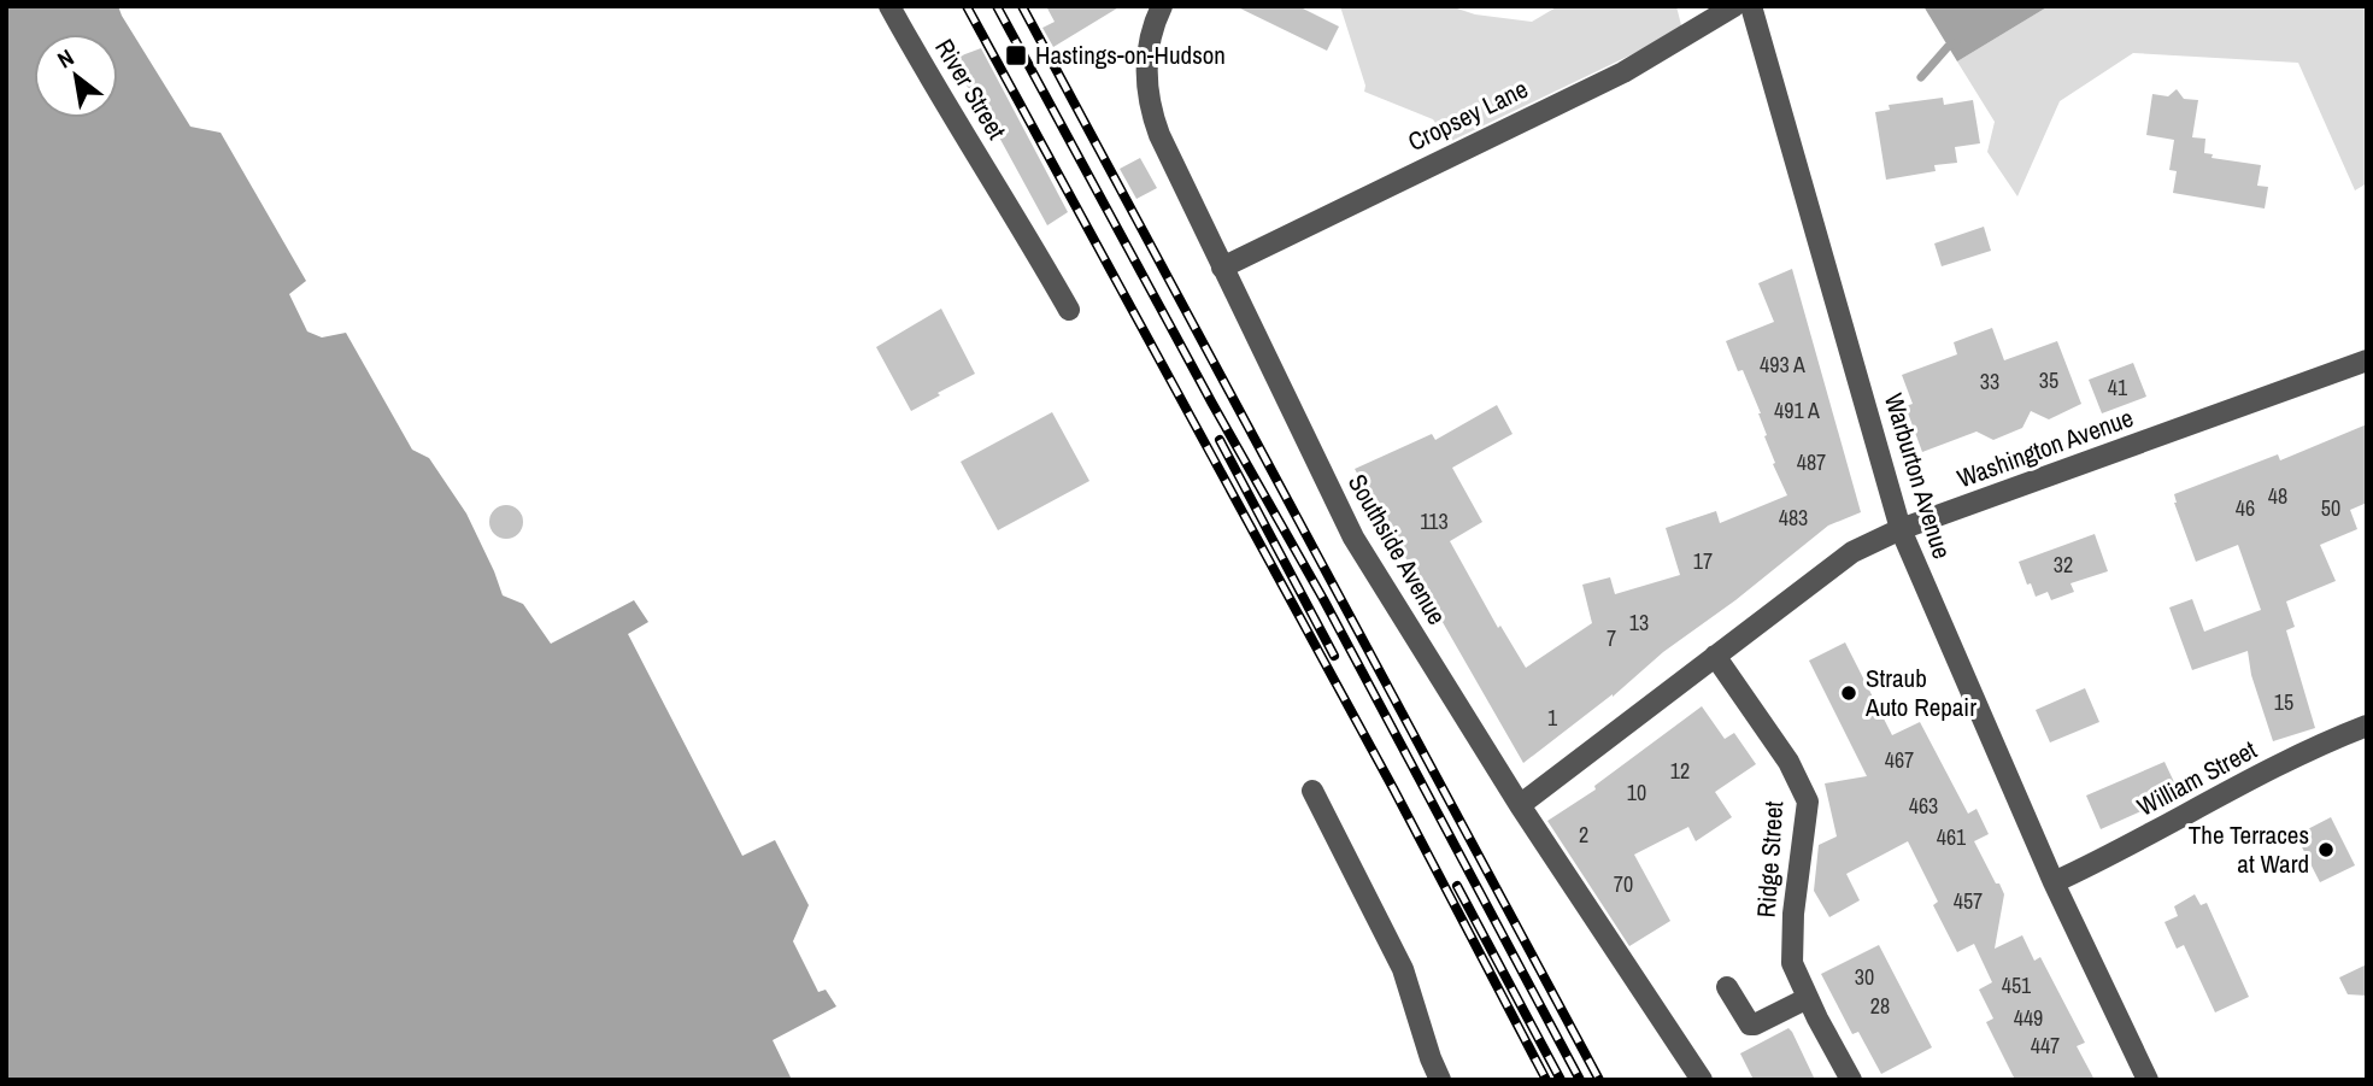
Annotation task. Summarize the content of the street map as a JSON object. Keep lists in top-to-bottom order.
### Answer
{
  "streets": {
    "street": [
      "River Street",
      "Cropsey Lane",
      "Washington Avenue",
      "Warburton Avenue",
      "Southside Avenue",
      "William Street",
      "Ridge Street"
    ]
  },
  "crossings": [
    ["Cropsey Lane", "Southside Avenue"],
    ["Washington Avenue", "Warburton Avenue"],
    ["Washington Avenue", "Southside Avenue"],
    ["Washington Avenue", "Ridge Street"],
    ["Warburton Avenue", "William Street"]
  ],
  "places": {
    "transit": ["Hastings-on-Hudson"],
    "other": ["Straub Auto Repair", "The Terraces at Ward"]
  },
  "house_numbers": [
    "493 A",
    "35",
    "33",
    "41",
    "491 A",
    "487",
    "48",
    "46",
    "50",
    "483",
    "113",
    "17",
    "32",
    "13",
    "7",
    "15",
    "1",
    "467",
    "12",
    "10",
    "463",
    "2",
    "461",
    "70",
    "457",
    "30",
    "451",
    "28",
    "449",
    "447"
  ],
  "north": "top left"
}
